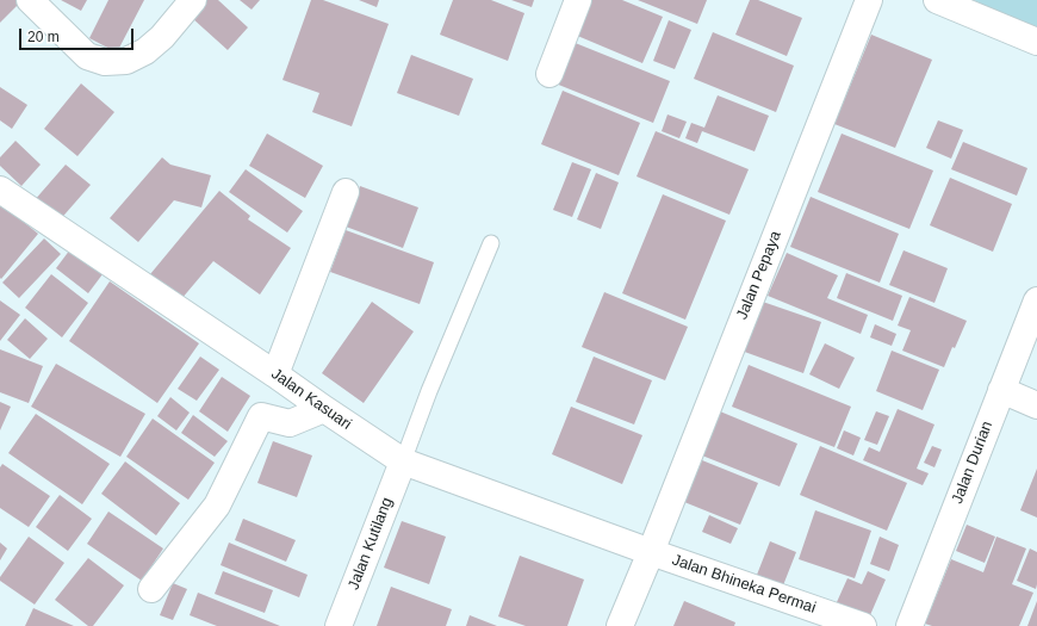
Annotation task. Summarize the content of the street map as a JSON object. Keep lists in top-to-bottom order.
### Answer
{
  "streets": {
    "street": [
      "Jalan Pepaya",
      "Jalan Kasuari",
      "Jalan Durian",
      "Jalan Kutilang",
      "Jalan Bhineka Permai"
    ]
  },
  "crossings": [
    ["Jalan Pepaya", "Jalan Kasuari"],
    ["Jalan Pepaya", "Jalan Bhineka Permai"],
    ["Jalan Kasuari", "Jalan Kutilang"],
    ["Jalan Kasuari", "Jalan Bhineka Permai"]
  ],
  "scale_bar": "20 m"
}
